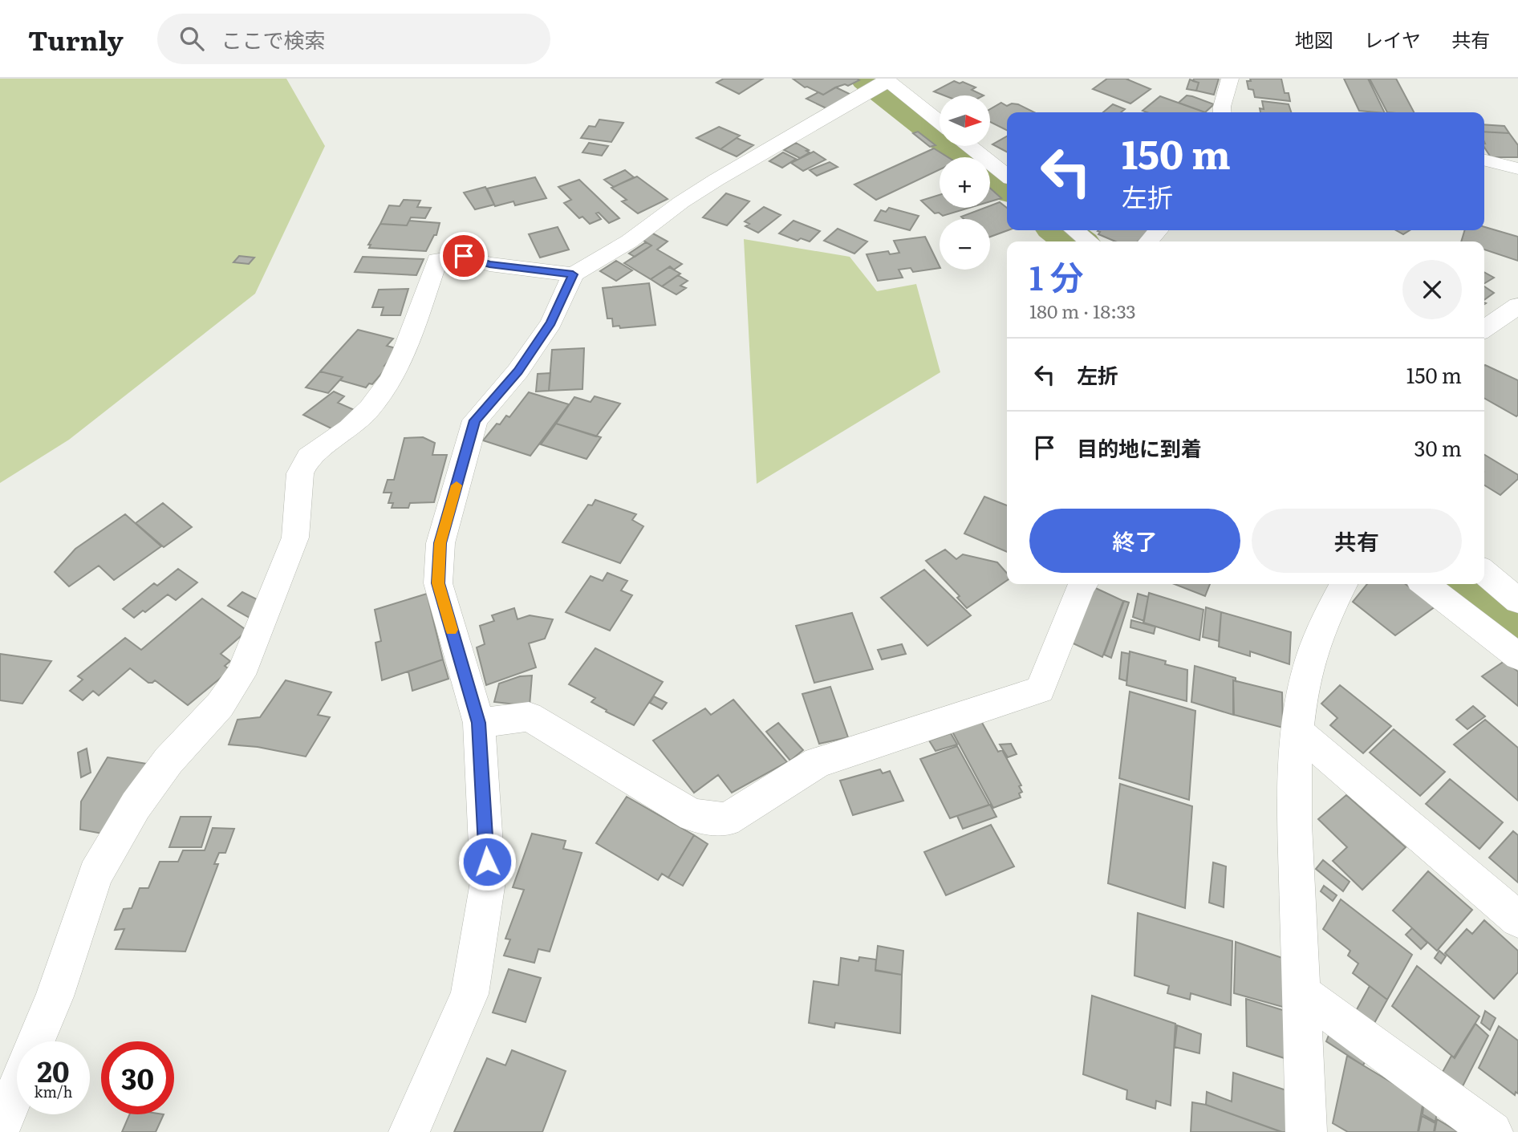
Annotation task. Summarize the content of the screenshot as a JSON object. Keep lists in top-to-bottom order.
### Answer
{
  "north": "right",
  "page": {
    "header": "Turnly",
    "search": "ここで検索",
    "nav": ["地図", "レイヤ", "共有"],
    "map_buttons": ["+", "−"],
    "turn": ["150 m", "左折"],
    "heading": ["1 分", "180 m · 18:33"],
    "list": [
      {
        "name": "左折",
        "value": "150 m"
      },
      {
        "name": "目的地に到着",
        "value": "30 m"
      }
    ],
    "buttons": ["終了", "共有"],
    "speed": "20 km/h",
    "limit": "30"
  }
}
